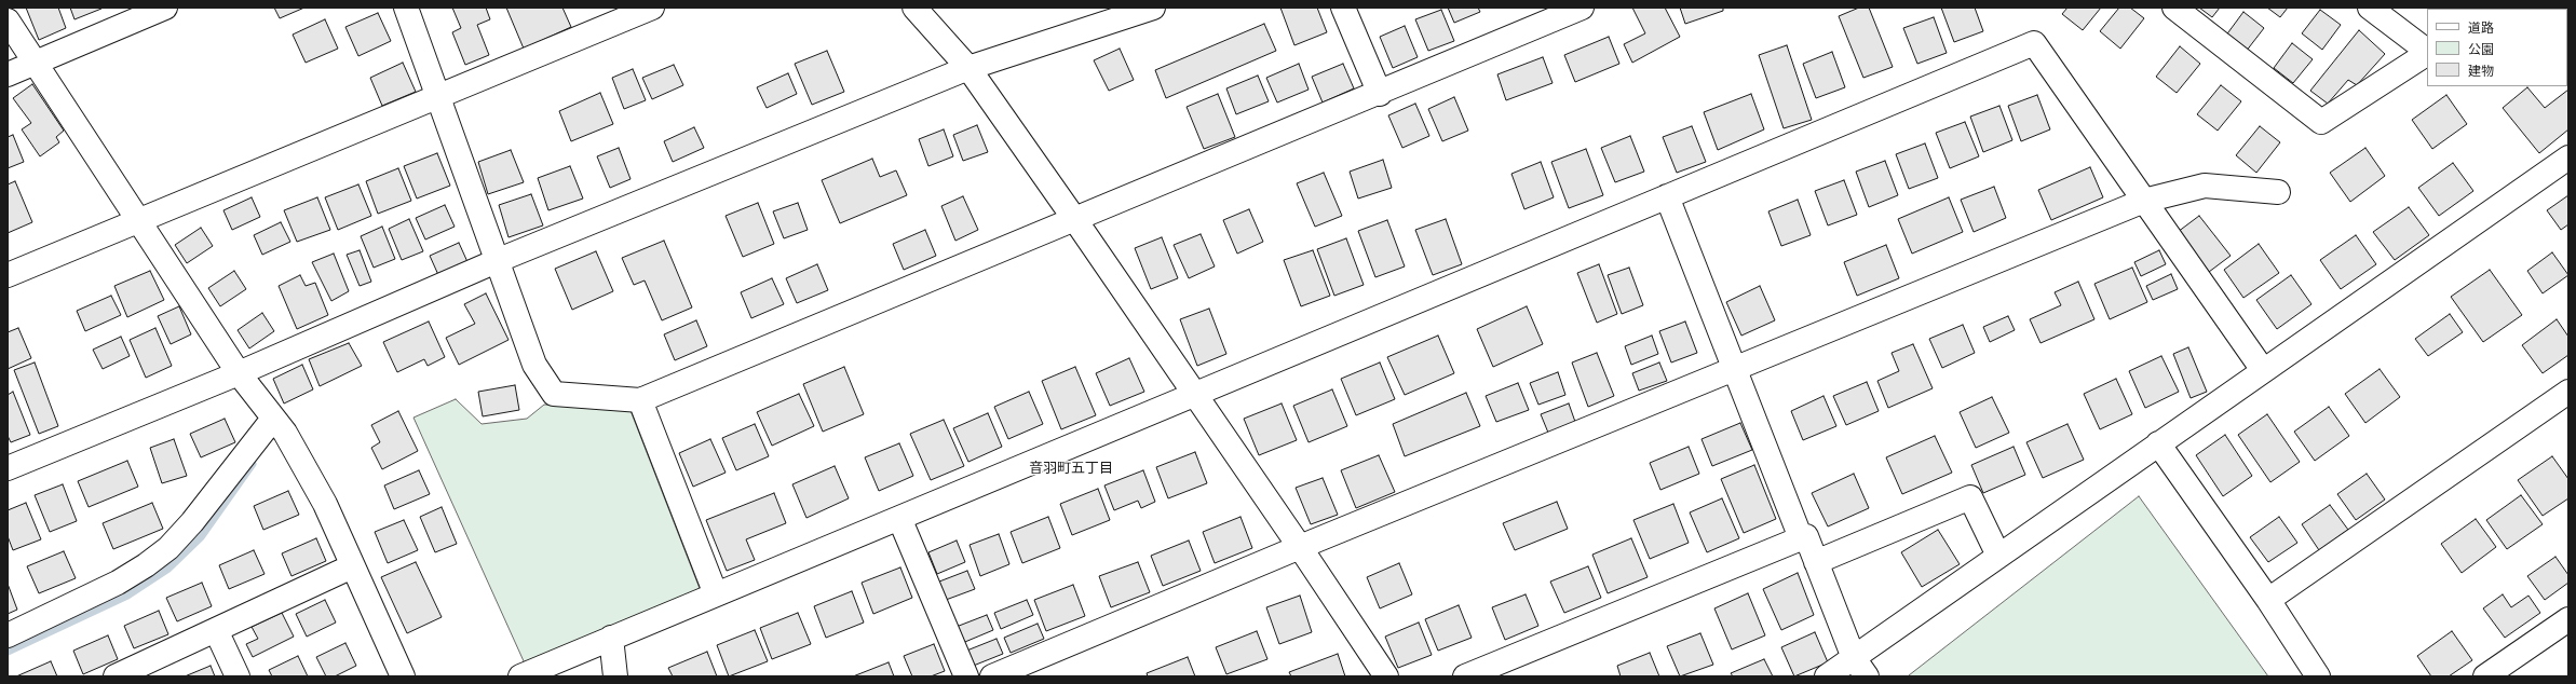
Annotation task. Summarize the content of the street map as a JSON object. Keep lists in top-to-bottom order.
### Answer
{
  "districts": ["音羽町五丁目"],
  "legend": ["道路", "公園", "建物"]
}
